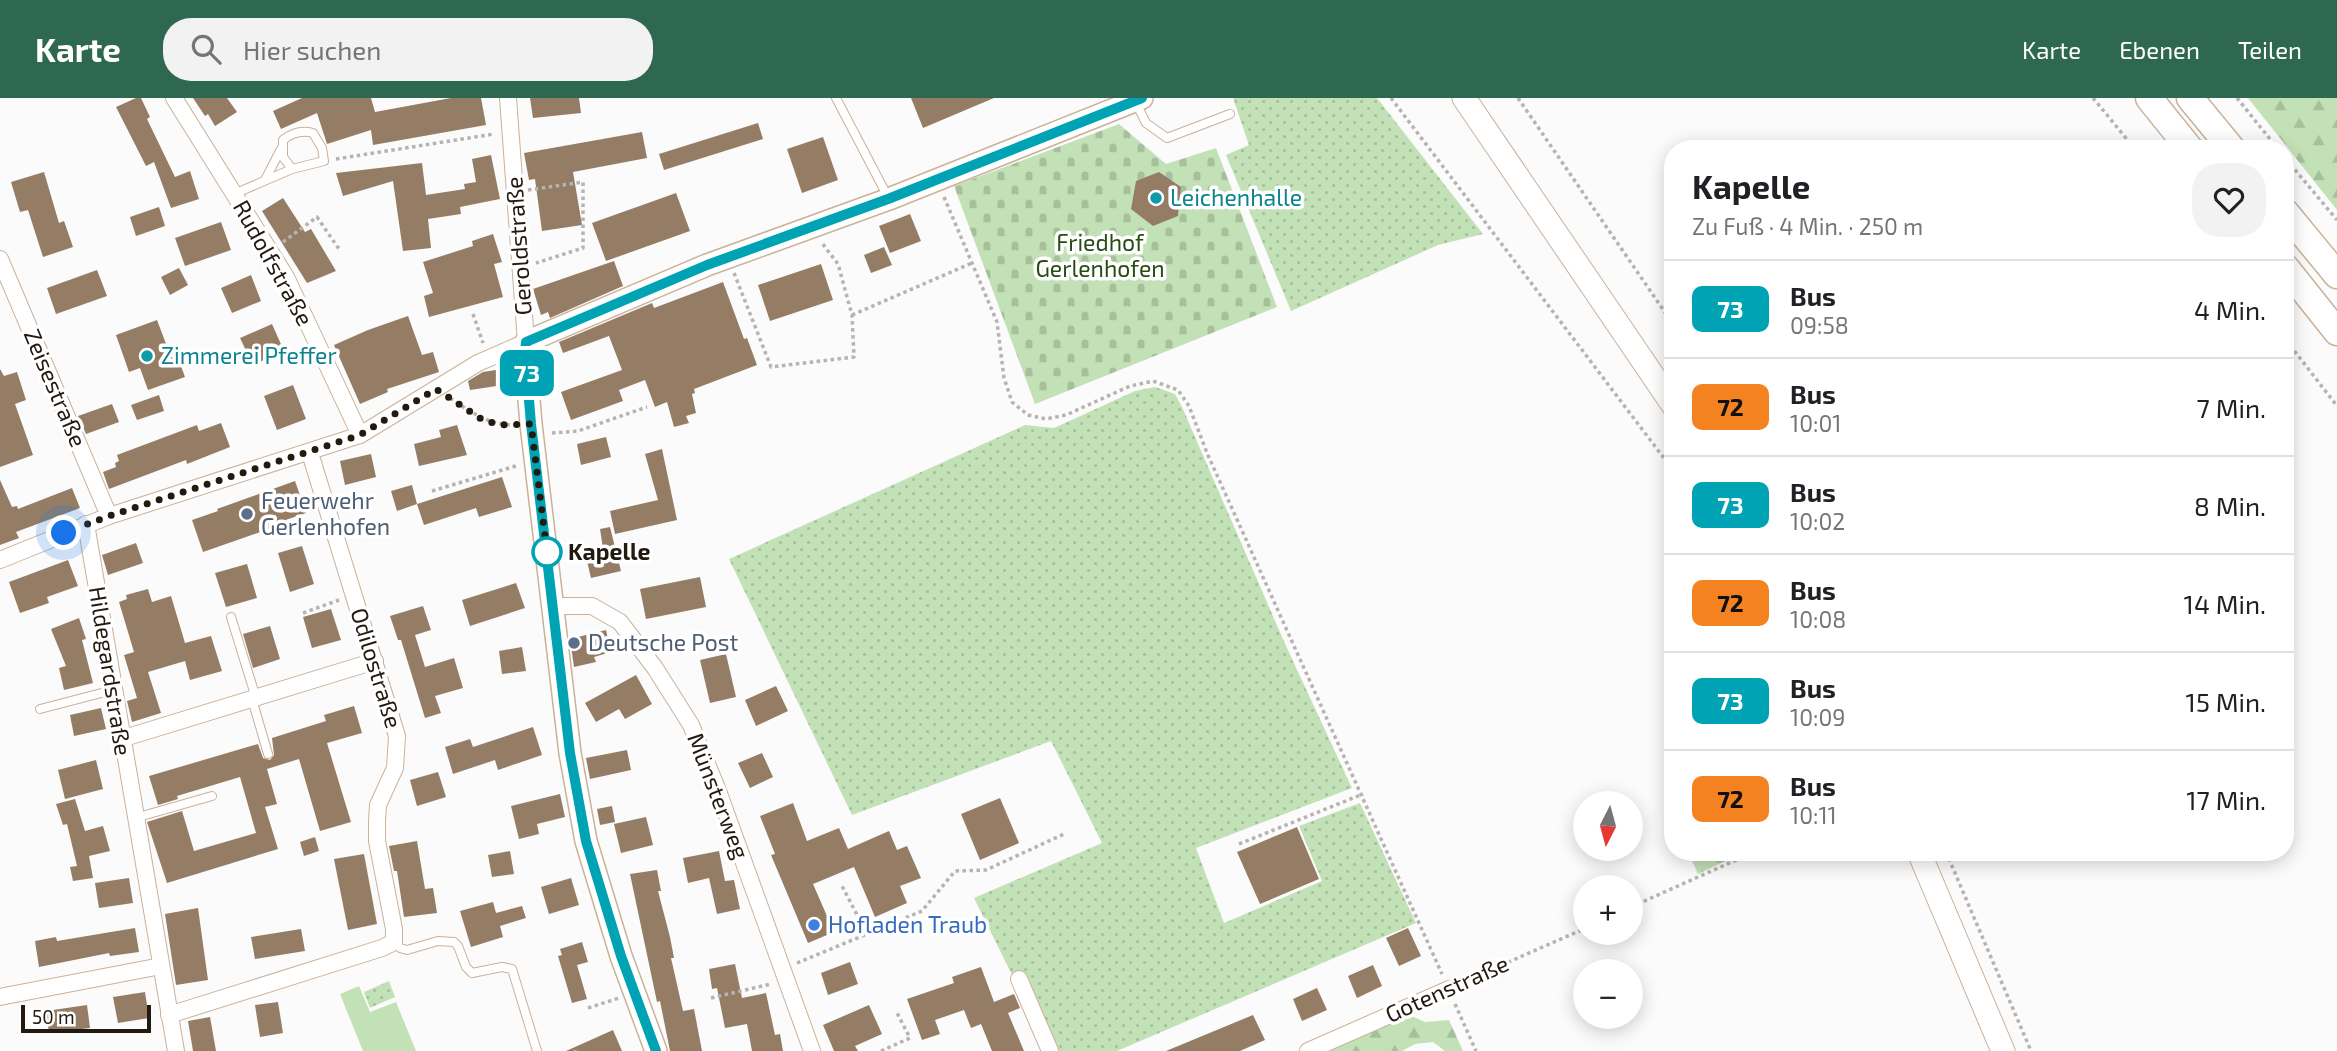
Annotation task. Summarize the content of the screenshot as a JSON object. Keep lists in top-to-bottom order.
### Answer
{
  "streets": {
    "street": [
      "Geroldstraße",
      "Rudolfstraße",
      "Zeisestraße",
      "Odilostraße",
      "Hildegardstraße",
      "Münsterweg",
      "Gotenstraße"
    ]
  },
  "crossings": [
    ["Geroldstraße", "Münsterweg"]
  ],
  "parks": ["Friedhof Gerlenhofen"],
  "places": [
    "Leichenhalle",
    "Zimmerei Pfeffer",
    "Feuerwehr Gerlenhofen",
    "Kapelle",
    "Deutsche Post",
    "Hofladen Traub"
  ],
  "lines": ["bus line 73"],
  "scale_bar": "50 m",
  "north": "bottom",
  "page": {
    "header": "Karte",
    "search": "Hier suchen",
    "nav": ["Karte", "Ebenen", "Teilen"],
    "on_map": "73",
    "heading": ["Kapelle", "Zu Fuß · 4 Min. · 250 m"],
    "list": [
      {
        "mark": "73",
        "name": "Bus",
        "note": "09:58",
        "value": "4 Min."
      },
      {
        "mark": "72",
        "name": "Bus",
        "note": "10:01",
        "value": "7 Min."
      },
      {
        "mark": "73",
        "name": "Bus",
        "note": "10:02",
        "value": "8 Min."
      },
      {
        "mark": "72",
        "name": "Bus",
        "note": "10:08",
        "value": "14 Min."
      },
      {
        "mark": "73",
        "name": "Bus",
        "note": "10:09",
        "value": "15 Min."
      },
      {
        "mark": "72",
        "name": "Bus",
        "note": "10:11",
        "value": "17 Min."
      }
    ],
    "map_buttons": ["+", "−"],
    "scale": "50 m"
  }
}
